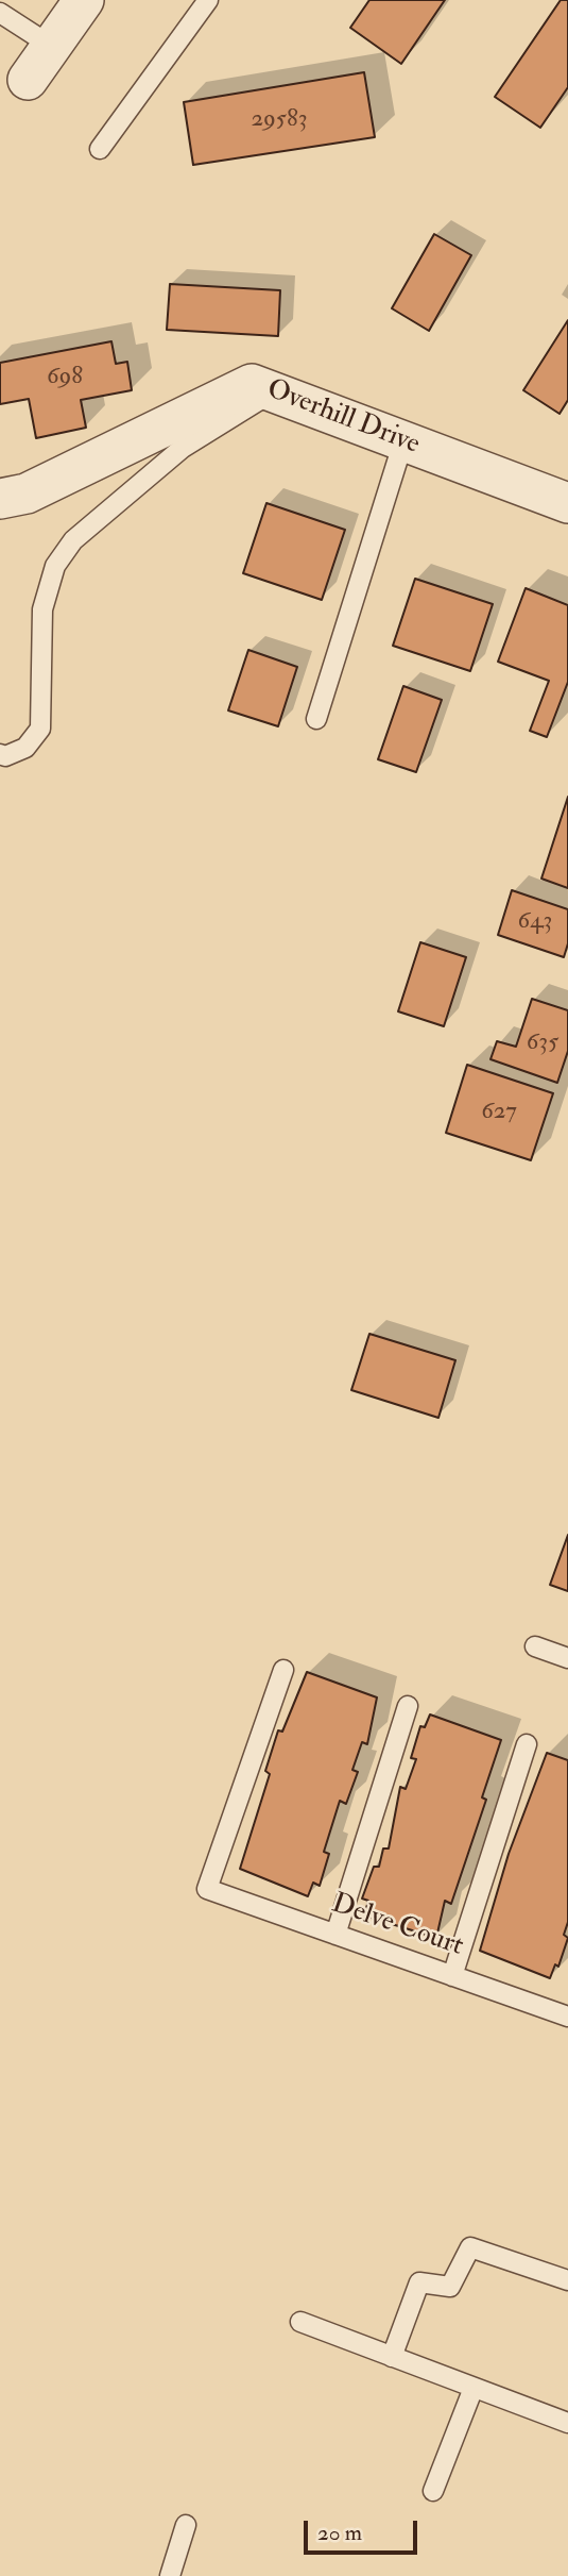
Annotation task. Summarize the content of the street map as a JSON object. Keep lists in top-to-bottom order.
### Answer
{
  "streets": {
    "street": ["Overhill Drive"],
    "lane": ["Delve Court"]
  },
  "house_numbers": [
    "29583",
    "698",
    "643",
    "635",
    "627"
  ],
  "scale_bar": "20 m"
}
